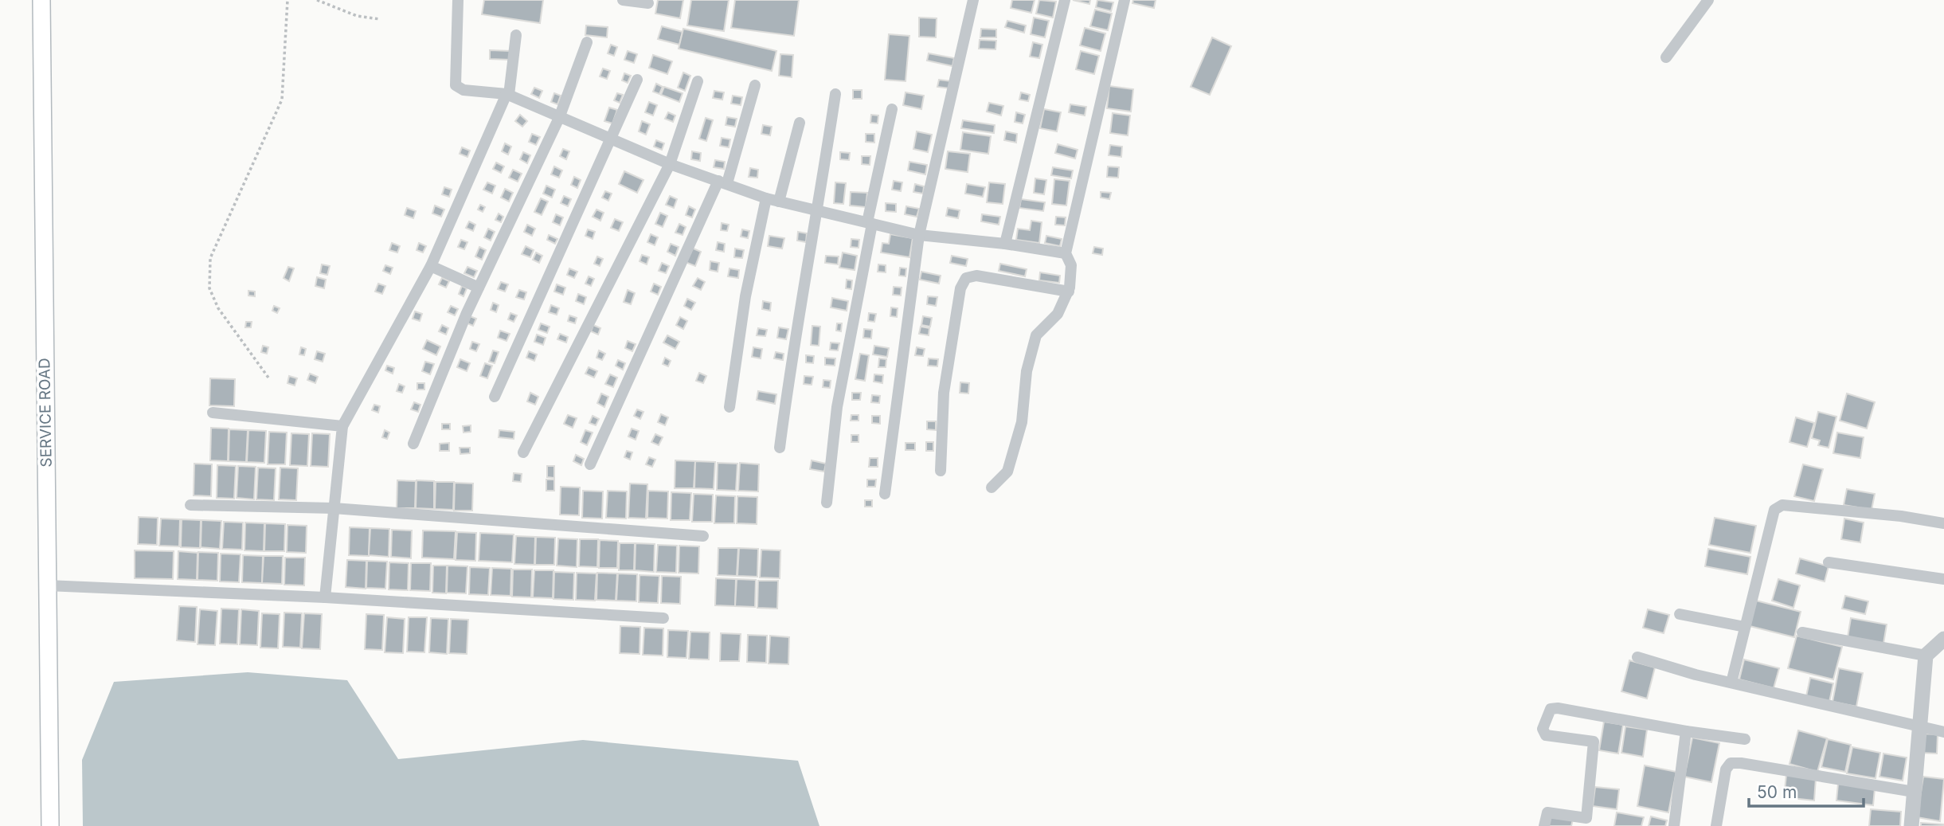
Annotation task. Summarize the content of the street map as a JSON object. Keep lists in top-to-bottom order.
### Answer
{
  "streets": {
    "main road": ["SERVICE ROAD"]
  },
  "scale_bar": "50 m"
}
